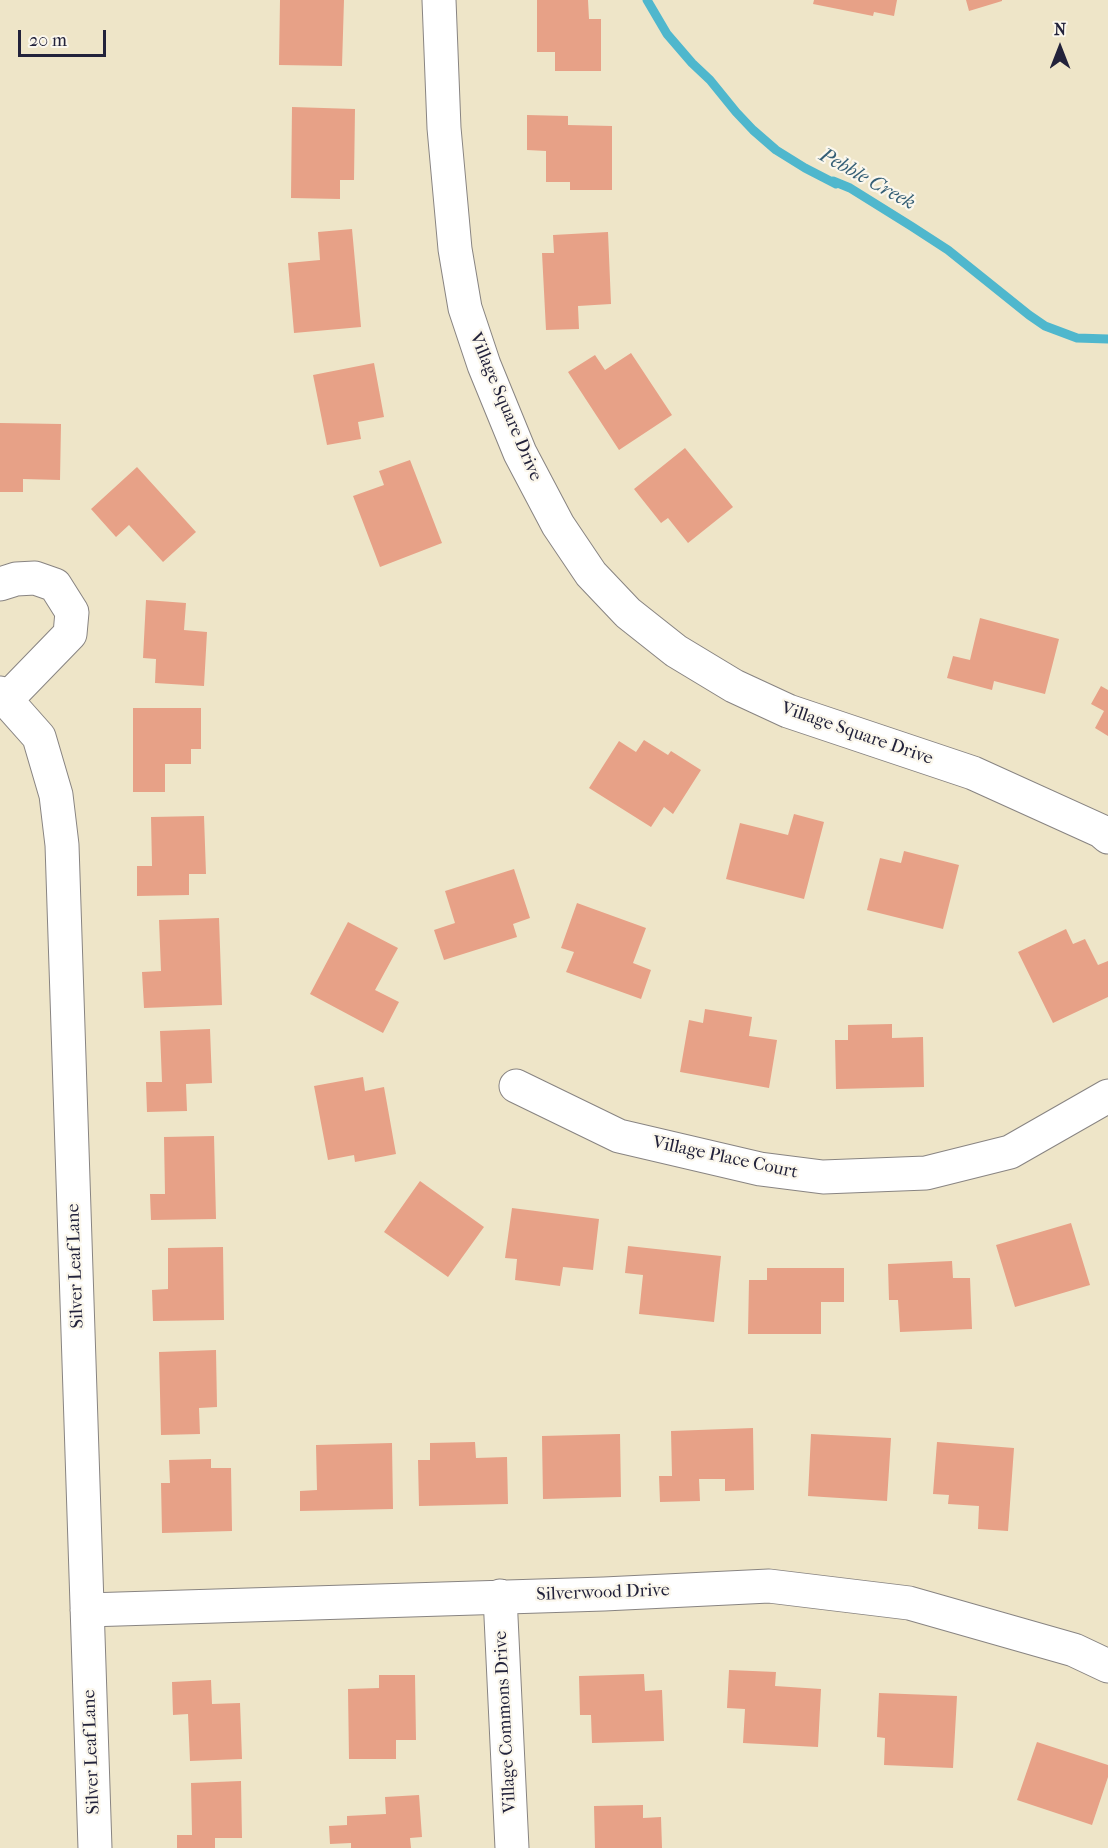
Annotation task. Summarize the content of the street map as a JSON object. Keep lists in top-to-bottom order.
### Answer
{
  "streets": {
    "street": [
      "Village Square Drive",
      "Village Place Court",
      "Silver Leaf Lane",
      "Silverwood Drive",
      "Village Commons Drive"
    ]
  },
  "crossings": [
    ["Silver Leaf Lane", "Silverwood Drive"],
    ["Silverwood Drive", "Village Commons Drive"]
  ],
  "water": ["Pebble Creek"],
  "scale_bar": "20 m",
  "north": "top"
}
